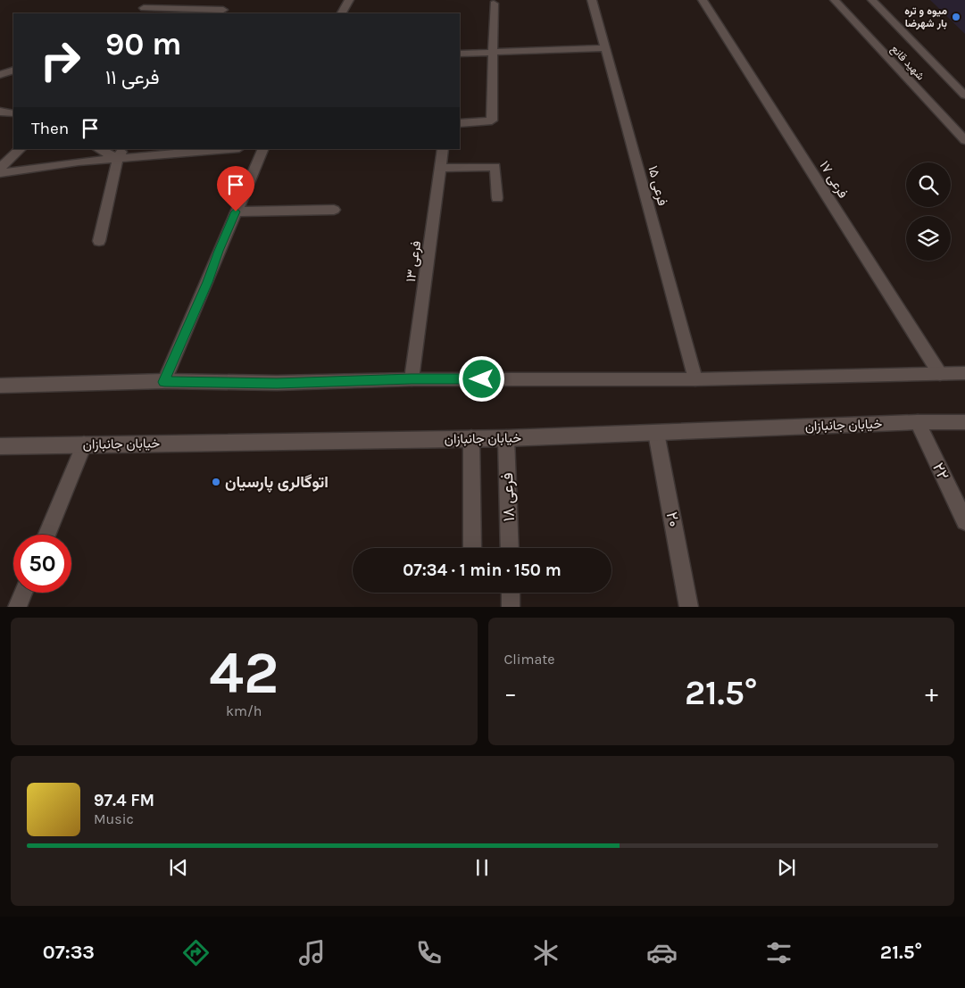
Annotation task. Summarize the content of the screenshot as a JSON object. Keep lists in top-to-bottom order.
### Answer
{
  "streets": {
    "street": [
      "شهید قانع",
      "فرعی ۱۷",
      "فرعی ۱۵",
      "فرعی ۱۳",
      "خیابان جانبازان",
      "۲۲",
      "فرعی ۱۸",
      "۲۰"
    ]
  },
  "crossings": [
    ["خیابان جانبازان", "۲۲"],
    ["خیابان جانبازان", "فرعی ۱۸"],
    ["خیابان جانبازان", "۲۰"]
  ],
  "places": ["میوه و تره بار شهرضا", "اتوگالری پارسیان"],
  "page": {
    "turn": ["90 m", "فرعی ۱۱"],
    "then": "Then",
    "limit": "50",
    "trip": "07:34 · 1 min · 150 m",
    "tile": [
      ["42", "km/h"],
      "Climate"
    ],
    "heat": ["−", "21.5°", "+"],
    "song": ["97.4 FM", "Music"],
    "tabs": ["07:33", "21.5°"]
  }
}
